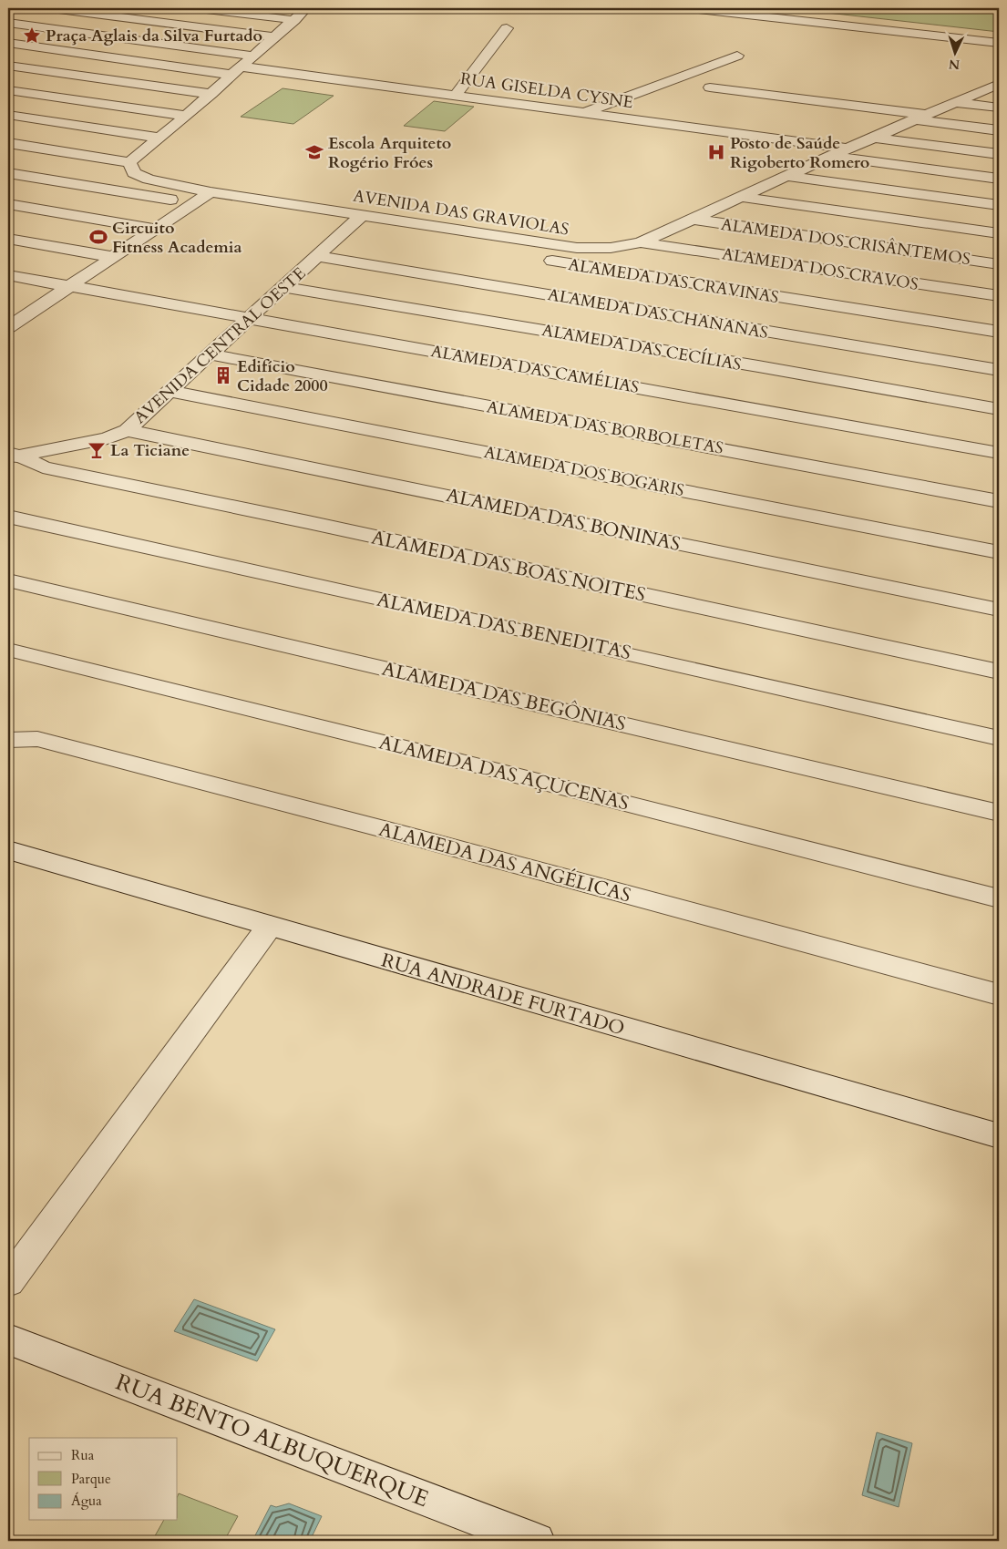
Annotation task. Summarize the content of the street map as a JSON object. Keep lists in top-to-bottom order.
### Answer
{
  "streets": {
    "street": [
      "RUA GISELDA CYSNE",
      "AVENIDA DAS GRAVIOLAS",
      "ALAMEDA DOS CRISÂNTEMOS",
      "ALAMEDA DOS CRAVOS",
      "ALAMEDA DAS CRAVINAS",
      "ALAMEDA DAS CHANANAS",
      "AVENIDA CENTRAL OESTE",
      "ALAMEDA DAS CECÍLIAS",
      "ALAMEDA DAS CAMÉLIAS",
      "ALAMEDA DAS BORBOLETAS",
      "ALAMEDA DOS BOGARIS",
      "ALAMEDA DAS BONINAS",
      "ALAMEDA DAS BOAS NOITES",
      "ALAMEDA DAS BENEDITAS",
      "ALAMEDA DAS BEGÔNIAS",
      "ALAMEDA DAS AÇUCENAS",
      "ALAMEDA DAS ANGÉLICAS",
      "RUA ANDRADE FURTADO",
      "RUA BENTO ALBUQUERQUE"
    ]
  },
  "crossings": [
    ["RUA GISELDA CYSNE", "AVENIDA DAS GRAVIOLAS"],
    ["AVENIDA DAS GRAVIOLAS", "ALAMEDA DOS CRISÂNTEMOS"],
    ["AVENIDA DAS GRAVIOLAS", "ALAMEDA DOS CRAVOS"],
    ["AVENIDA DAS GRAVIOLAS", "AVENIDA CENTRAL OESTE"],
    ["ALAMEDA DAS CHANANAS", "AVENIDA CENTRAL OESTE"],
    ["AVENIDA CENTRAL OESTE", "ALAMEDA DAS CECÍLIAS"],
    ["AVENIDA CENTRAL OESTE", "ALAMEDA DAS CAMÉLIAS"],
    ["AVENIDA CENTRAL OESTE", "ALAMEDA DAS BORBOLETAS"],
    ["AVENIDA CENTRAL OESTE", "ALAMEDA DOS BOGARIS"],
    ["AVENIDA CENTRAL OESTE", "ALAMEDA DAS BONINAS"],
    ["AVENIDA CENTRAL OESTE", "ALAMEDA DAS BOAS NOITES"]
  ],
  "places": {
    "place": ["Praça Aglais da Silva Furtado"],
    "school or university": ["Escola Arquiteto Rogério Fróes"],
    "hospital": ["Posto de Saúde Rigoberto Romero"],
    "sports": ["Circuito Fitness Academia"],
    "building": ["Edifício Cidade 2000"],
    "bar": ["La Ticiane"]
  },
  "legend": ["Rua", "Parque", "Água"],
  "north": "bottom"
}
